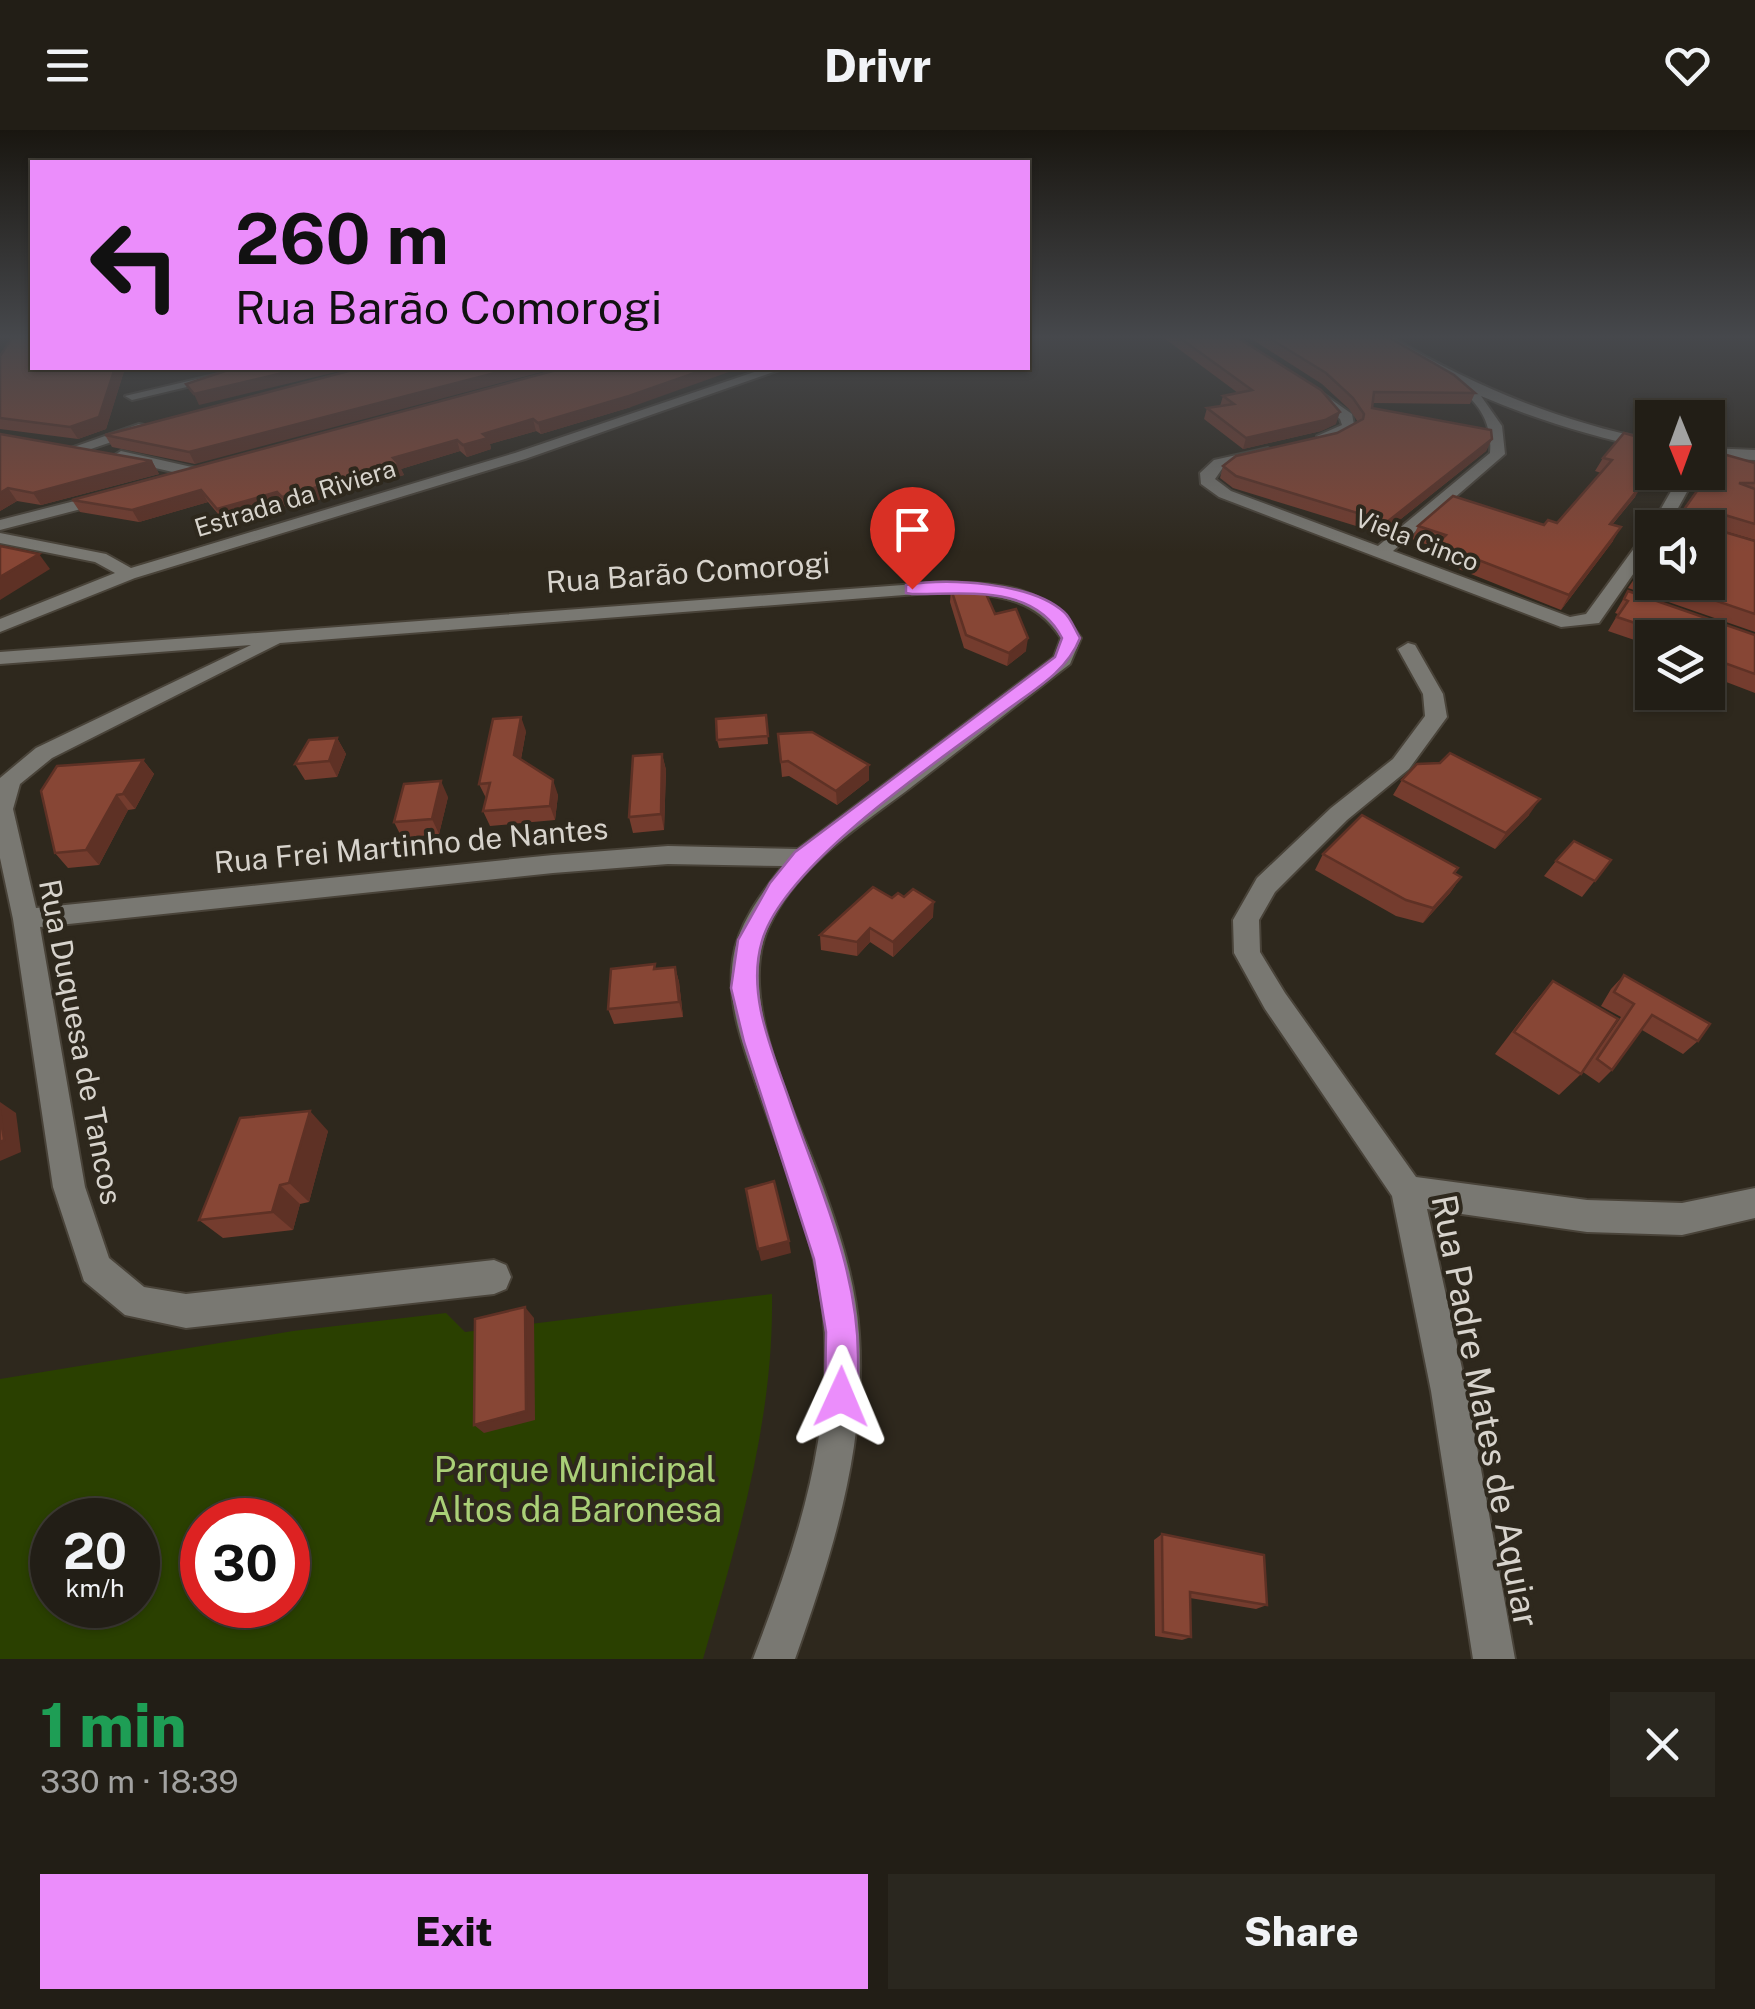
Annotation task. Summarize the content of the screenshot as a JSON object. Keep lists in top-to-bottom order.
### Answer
{
  "streets": {
    "street": [
      "Estrada da Riviera",
      "Viela Cinco",
      "Rua Barão Comorogi",
      "Rua Frei Martinho de Nantes",
      "Rua Duquesa de Tancos",
      "Rua Padre Mates de Aquiar"
    ]
  },
  "crossings": [
    ["Rua Barão Comorogi", "Rua Frei Martinho de Nantes"],
    ["Rua Barão Comorogi", "Rua Duquesa de Tancos"],
    ["Rua Frei Martinho de Nantes", "Rua Duquesa de Tancos"]
  ],
  "parks": ["Parque Municipal Altos da Baronesa"],
  "north": "bottom",
  "page": {
    "header": "Drivr",
    "turn": ["260 m", "Rua Barão Comorogi"],
    "speed": "20 km/h",
    "limit": "30",
    "heading": ["1 min", "330 m · 18:39"],
    "buttons": ["Exit", "Share"]
  }
}
